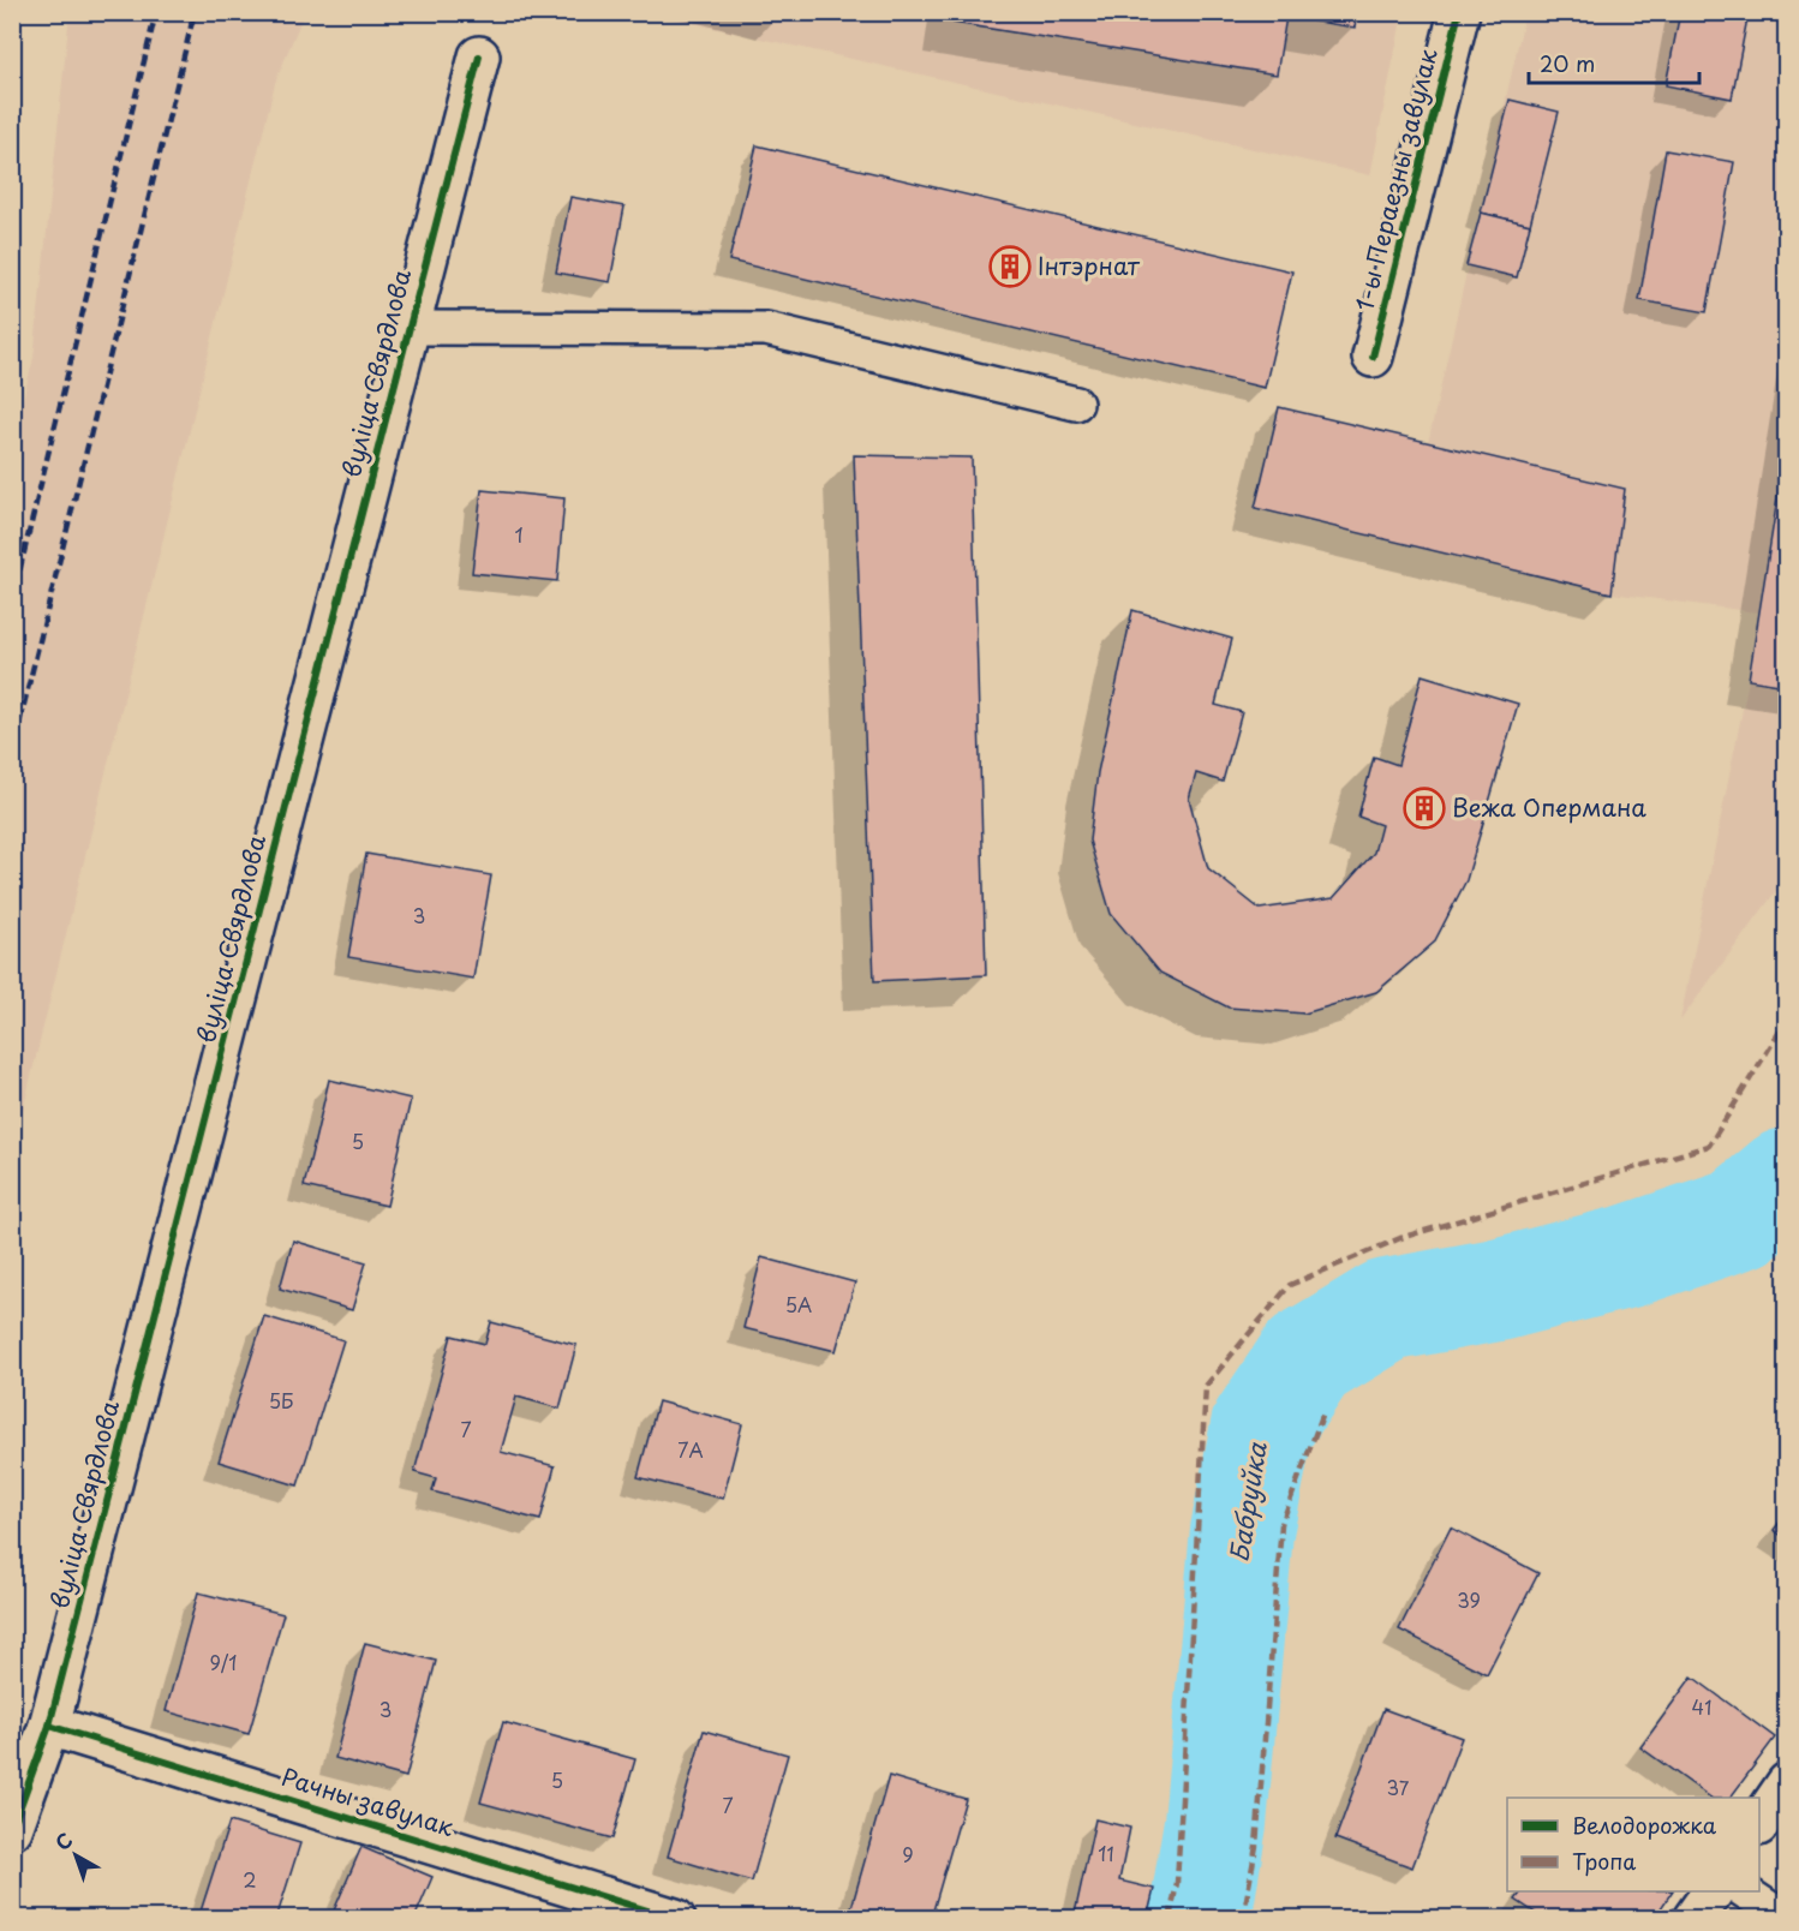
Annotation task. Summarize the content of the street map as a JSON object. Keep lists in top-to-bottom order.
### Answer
{
  "streets": {
    "street": ["1-ы Пераезны завулак", "вуліца Свярдлова", "Рачны завулак"]
  },
  "crossings": [
    ["вуліца Свярдлова", "Рачны завулак"]
  ],
  "water": ["Бабруйка"],
  "places": {
    "building": ["Інтэрнат", "Вежа Опермана"]
  },
  "house_numbers": [
    "1",
    "3",
    "5",
    "5А",
    "5Б",
    "7",
    "7А",
    "39",
    "9/1",
    "41",
    "3",
    "5",
    "37",
    "7",
    "11",
    "9",
    "2"
  ],
  "legend": ["Велодорожка", "Тропа"],
  "scale_bar": "20 m",
  "north": "top left"
}
